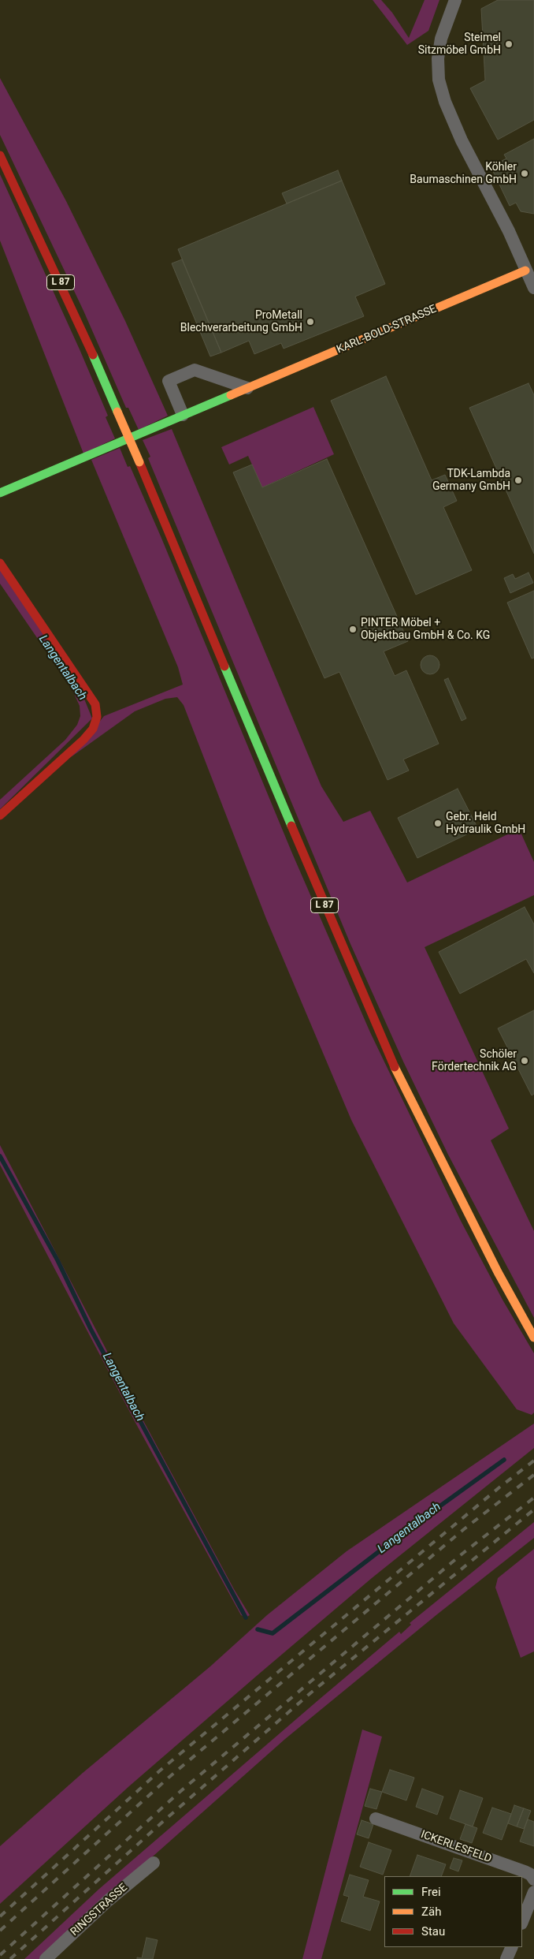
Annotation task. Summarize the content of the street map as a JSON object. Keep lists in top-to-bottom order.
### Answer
{
  "streets": {
    "main road": ["L 87", "KARL-BOLD-STRASSE"],
    "street": ["ICKERLESFELD", "RINGSTRASSE"]
  },
  "water": ["Langentalbach"],
  "places": [
    "Steimel Sitzmöbel GmbH",
    "Köhler Baumaschinen GmbH",
    "ProMetall Blechverarbeitung GmbH",
    "TDK-Lambda Germany GmbH",
    "PINTER Möbel + Objektbau GmbH & Co. KG",
    "Gebr. Held Hydraulik GmbH",
    "Schöler Fördertechnik AG"
  ],
  "legend": ["Frei", "Zäh", "Stau"]
}
